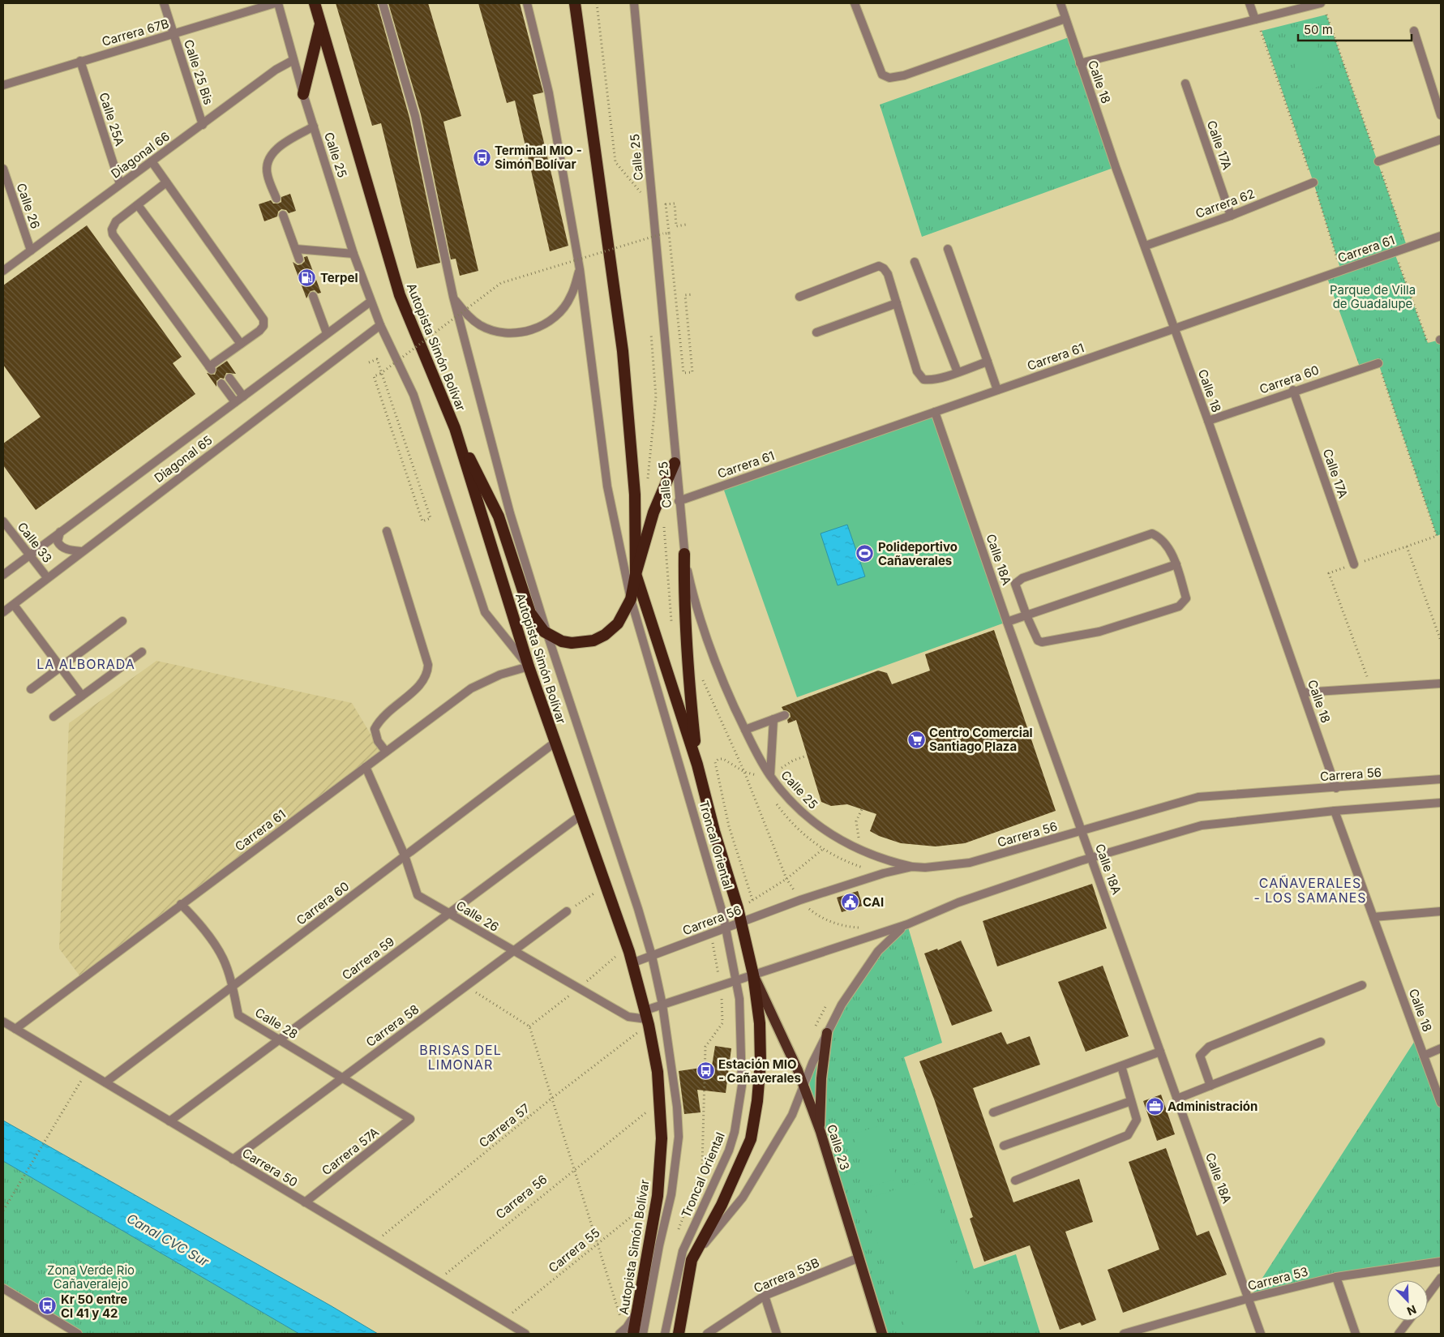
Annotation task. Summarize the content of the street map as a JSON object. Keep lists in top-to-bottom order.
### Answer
{
  "streets": {
    "highway": ["Autopista Simón Bolívar"],
    "main road": ["Calle 23"],
    "street": [
      "Carrera 67B",
      "Calle 25 Bis",
      "Calle 18",
      "Calle 25A",
      "Calle 17A",
      "Diagonal 66",
      "Calle 25",
      "Carrera 62",
      "Calle 26",
      "Carrera 61",
      "Carrera 60",
      "Diagonal 65",
      "Calle 33",
      "Calle 18A",
      "Carrera 56",
      "Troncal Oriental",
      "Carrera 59",
      "Calle 28",
      "Carrera 58",
      "Carrera 57A",
      "Carrera 50",
      "Carrera 53B",
      "Carrera 53"
    ],
    "path": ["Carrera 57", "Carrera 55"]
  },
  "crossings": [
    ["Carrera 67B", "Calle 25 Bis"],
    ["Carrera 67B", "Calle 25A"],
    ["Carrera 67B", "Calle 25"],
    ["Calle 25 Bis", "Diagonal 66"],
    ["Calle 18", "Carrera 62"],
    ["Calle 18", "Carrera 61"],
    ["Calle 18", "Carrera 60"],
    ["Calle 18", "Carrera 56"],
    ["Calle 25A", "Diagonal 66"],
    ["Calle 17A", "Carrera 62"],
    ["Calle 17A", "Carrera 60"],
    ["Diagonal 66", "Calle 25"],
    ["Diagonal 66", "Calle 26"],
    ["Calle 25", "Carrera 61"],
    ["Calle 25", "Autopista Simón Bolívar"],
    ["Calle 25", "Diagonal 65"],
    ["Calle 25", "Carrera 56"],
    ["Calle 26", "Carrera 61"],
    ["Calle 26", "Autopista Simón Bolívar"],
    ["Calle 26", "Carrera 60"],
    ["Calle 26", "Carrera 59"],
    ["Calle 26", "Carrera 58"],
    ["Calle 26", "Carrera 57"],
    ["Carrera 61", "Autopista Simón Bolívar"],
    ["Carrera 61", "Calle 18A"],
    ["Carrera 61", "Calle 28"],
    ["Carrera 61", "Carrera 50"],
    ["Autopista Simón Bolívar", "Carrera 60"],
    ["Autopista Simón Bolívar", "Carrera 56"],
    ["Autopista Simón Bolívar", "Carrera 59"],
    ["Autopista Simón Bolívar", "Carrera 57"],
    ["Autopista Simón Bolívar", "Carrera 55"],
    ["Carrera 60", "Calle 28"],
    ["Carrera 60", "Carrera 50"],
    ["Diagonal 65", "Calle 33"],
    ["Calle 18A", "Carrera 56"],
    ["Calle 18A", "Carrera 53"],
    ["Carrera 56", "Troncal Oriental"],
    ["Carrera 56", "Carrera 50"],
    ["Carrera 59", "Calle 28"],
    ["Carrera 59", "Carrera 50"],
    ["Calle 28", "Carrera 58"],
    ["Calle 28", "Carrera 57A"],
    ["Carrera 58", "Carrera 50"],
    ["Carrera 57", "Carrera 50"],
    ["Calle 23", "Carrera 53B"],
    ["Carrera 57A", "Carrera 50"],
    ["Carrera 50", "Carrera 55"]
  ],
  "districts": ["LA ALBORADA", "CAÑAVERALES - LOS SAMANES", "BRISAS DEL LIMONAR"],
  "water": ["Canal CVC Sur"],
  "parks": ["Parque de Villa de Guadalupe", "Zona Verde Rio Cañaveralejo"],
  "places": {
    "bus stop": ["Terminal MIO - Simón Bolívar", "Estación MIO - Cañaverales", "Kr 50 entre Cl 41 y 42"],
    "fuel station": ["Terpel"],
    "sports": ["Polideportivo Cañaverales"],
    "supermarket": ["Centro Comercial Santiago Plaza"],
    "public building": ["CAI"],
    "office": ["Administración"]
  },
  "scale_bar": "50 m",
  "north": "bottom right"
}
